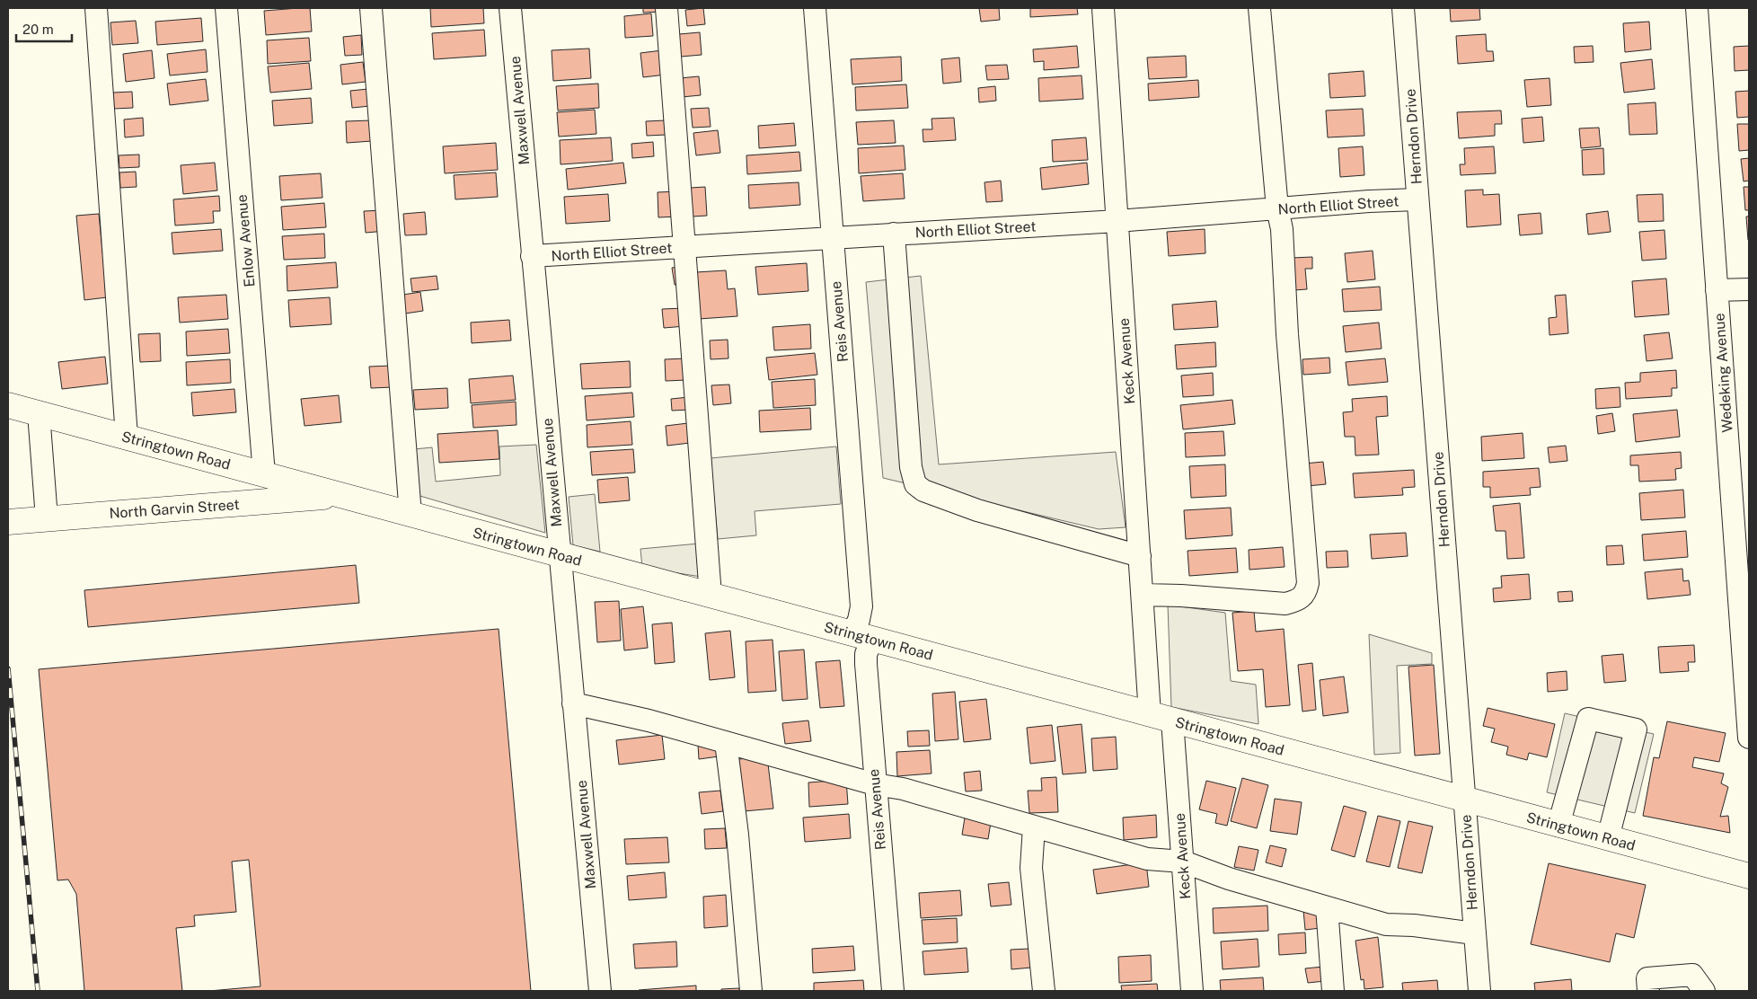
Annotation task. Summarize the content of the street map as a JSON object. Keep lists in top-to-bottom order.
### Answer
{
  "streets": {
    "main road": ["Stringtown Road", "North Garvin Street"],
    "street": [
      "Maxwell Avenue",
      "Herndon Drive",
      "North Elliot Street",
      "Enlow Avenue",
      "Reis Avenue",
      "Keck Avenue",
      "Wedeking Avenue"
    ]
  },
  "crossings": [
    ["Maxwell Avenue", "North Elliot Street"],
    ["Maxwell Avenue", "Stringtown Road"],
    ["Herndon Drive", "North Elliot Street"],
    ["Herndon Drive", "Stringtown Road"],
    ["North Elliot Street", "Reis Avenue"],
    ["North Elliot Street", "Keck Avenue"],
    ["Enlow Avenue", "Stringtown Road"],
    ["Reis Avenue", "Stringtown Road"],
    ["Keck Avenue", "Stringtown Road"],
    ["Stringtown Road", "North Garvin Street"]
  ],
  "scale_bar": "20 m"
}
